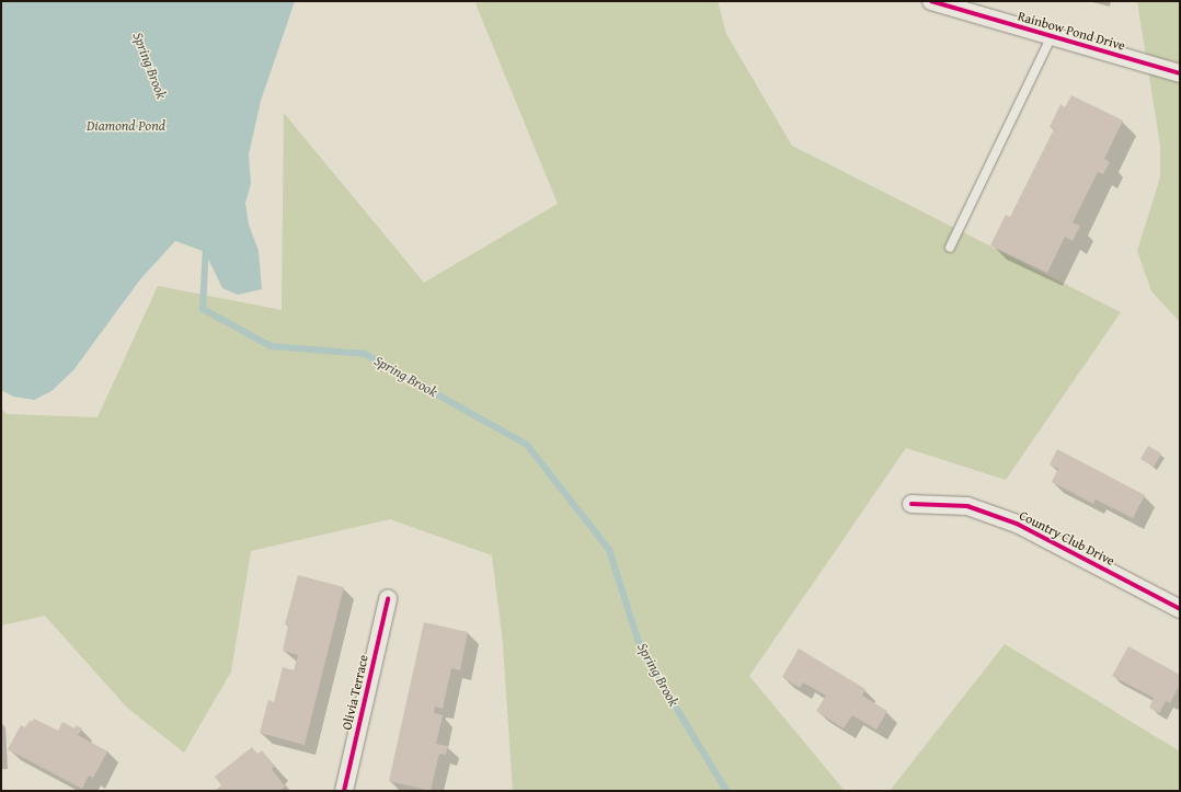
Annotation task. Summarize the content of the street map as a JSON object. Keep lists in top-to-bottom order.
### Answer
{
  "streets": {
    "street": ["Rainbow Pond Drive", "Country Club Drive", "Olivia Terrace"]
  },
  "water": ["Spring Brook", "Diamond Pond"]
}
